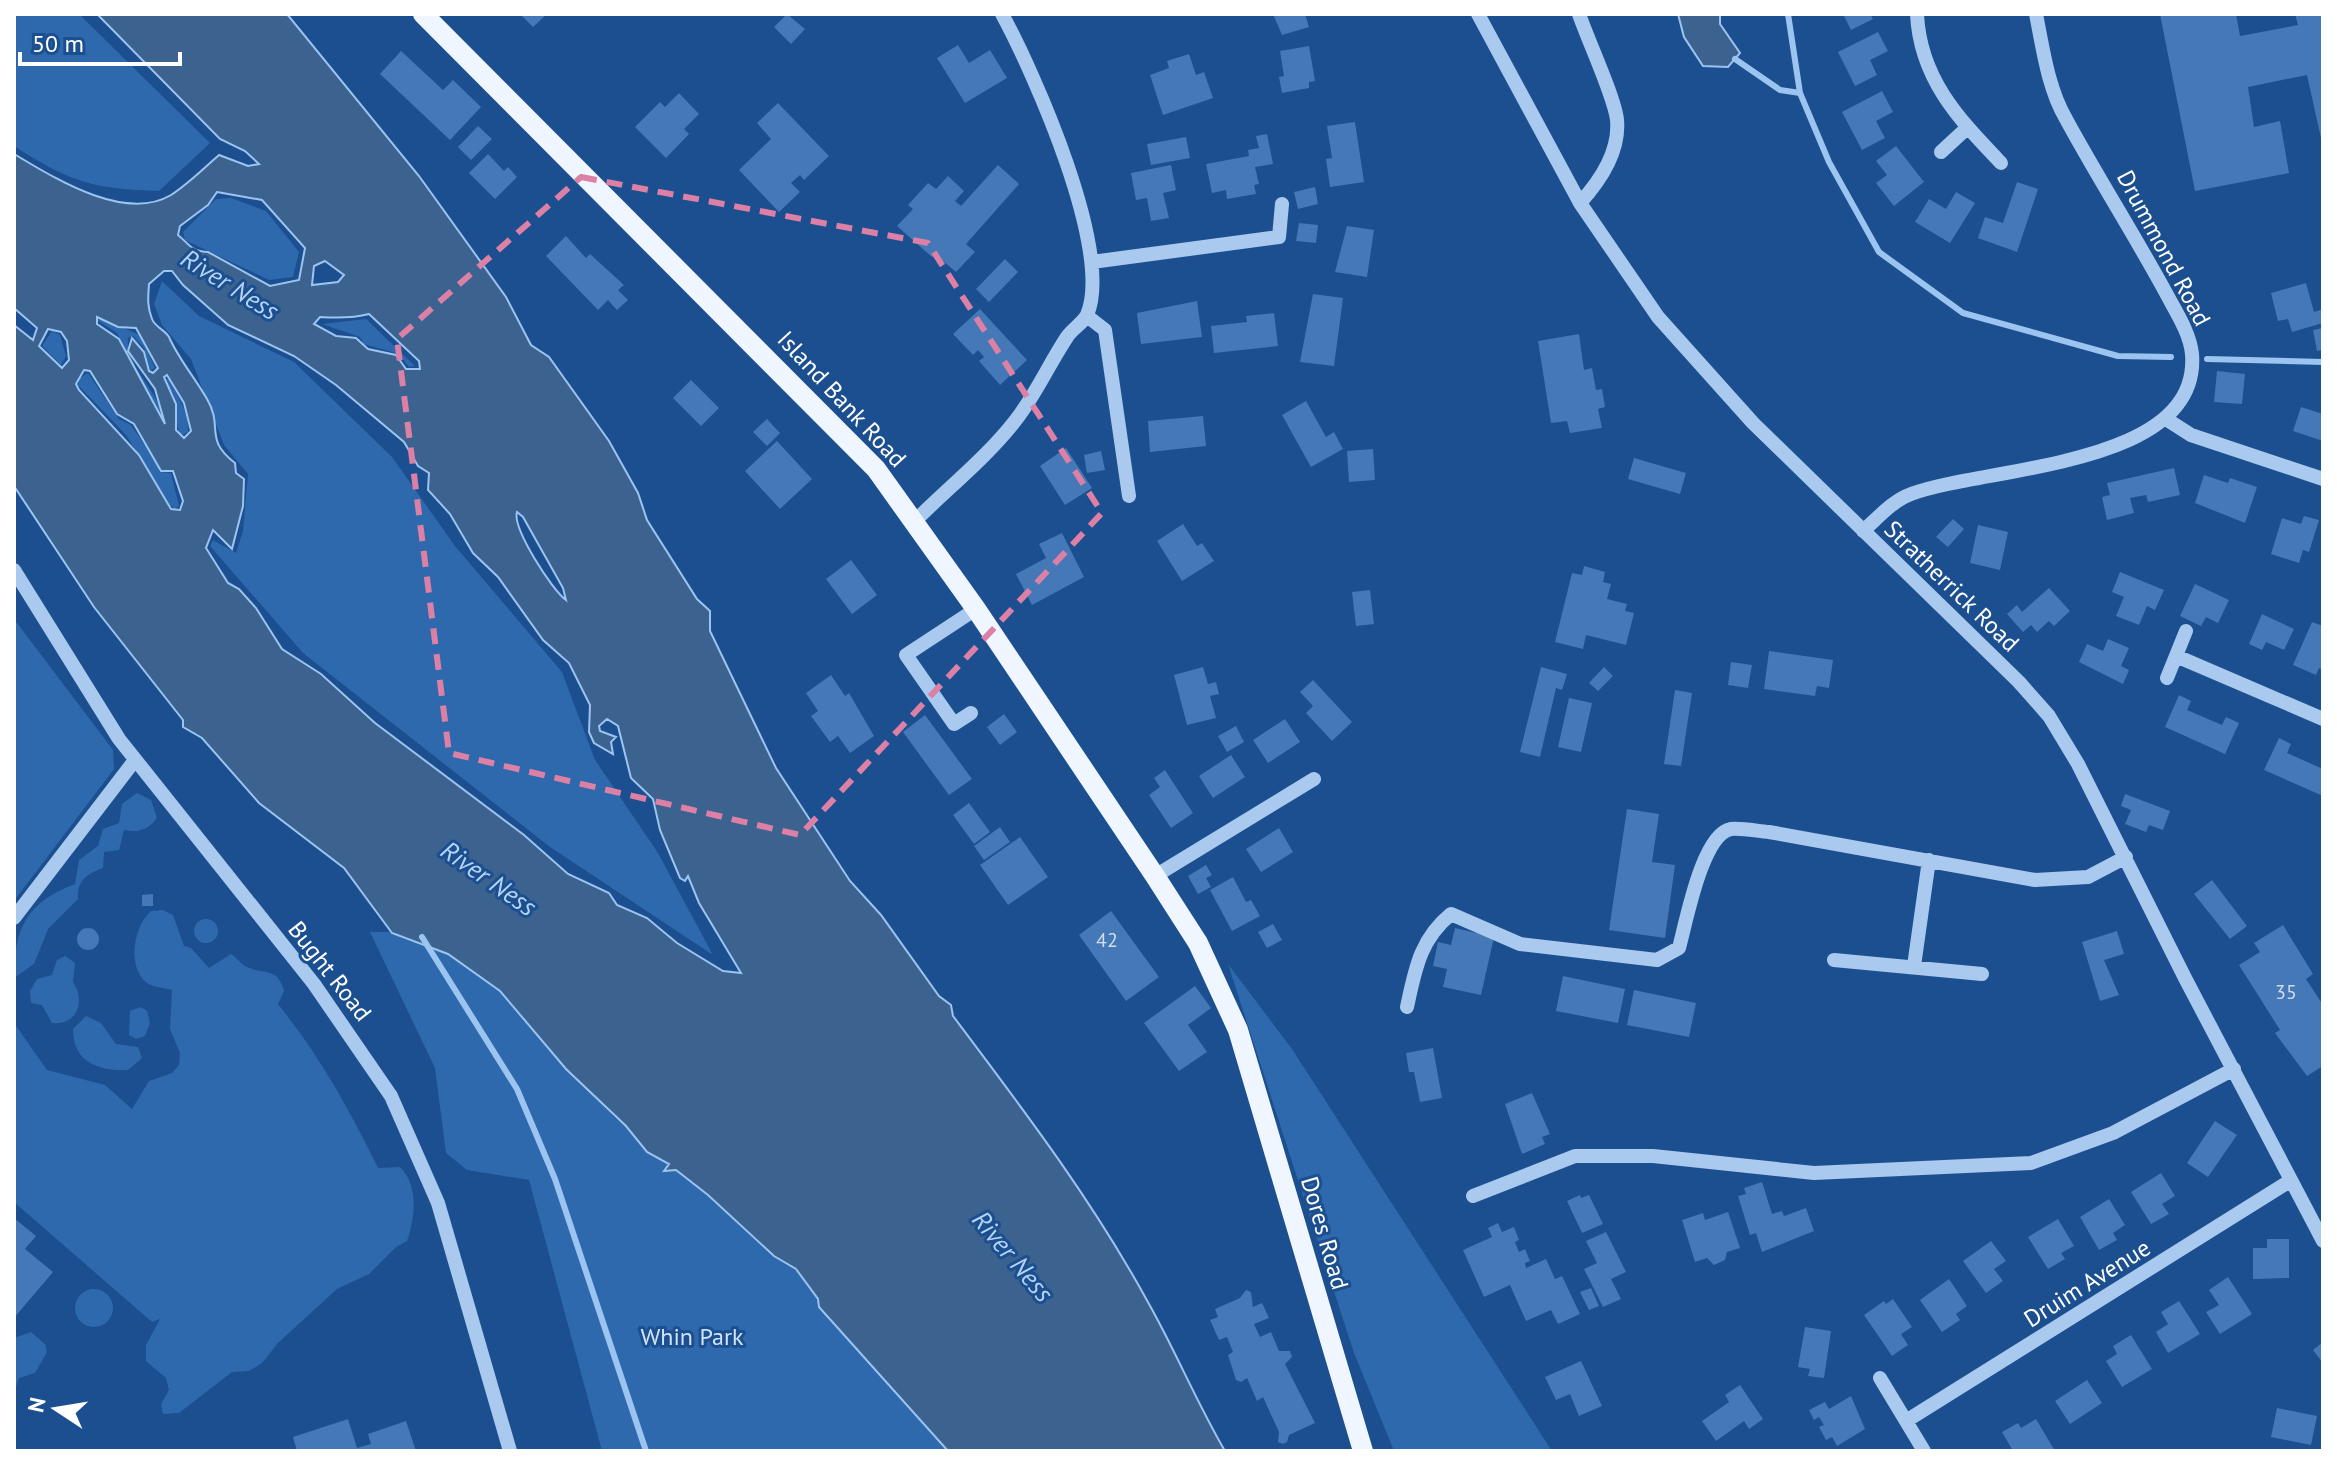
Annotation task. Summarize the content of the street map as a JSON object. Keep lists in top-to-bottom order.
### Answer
{
  "streets": {
    "main road": ["Island Bank Road", "Dores Road"],
    "street": [
      "Drummond Road",
      "Stratherrick Road",
      "Bught Road",
      "Druim Avenue"
    ]
  },
  "crossings": [
    ["Drummond Road", "Stratherrick Road"],
    ["Island Bank Road", "Dores Road"],
    ["Stratherrick Road", "Druim Avenue"]
  ],
  "water": ["River Ness"],
  "parks": ["Whin Park"],
  "house_numbers": ["42", "35"],
  "scale_bar": "50 m",
  "north": "left"
}
